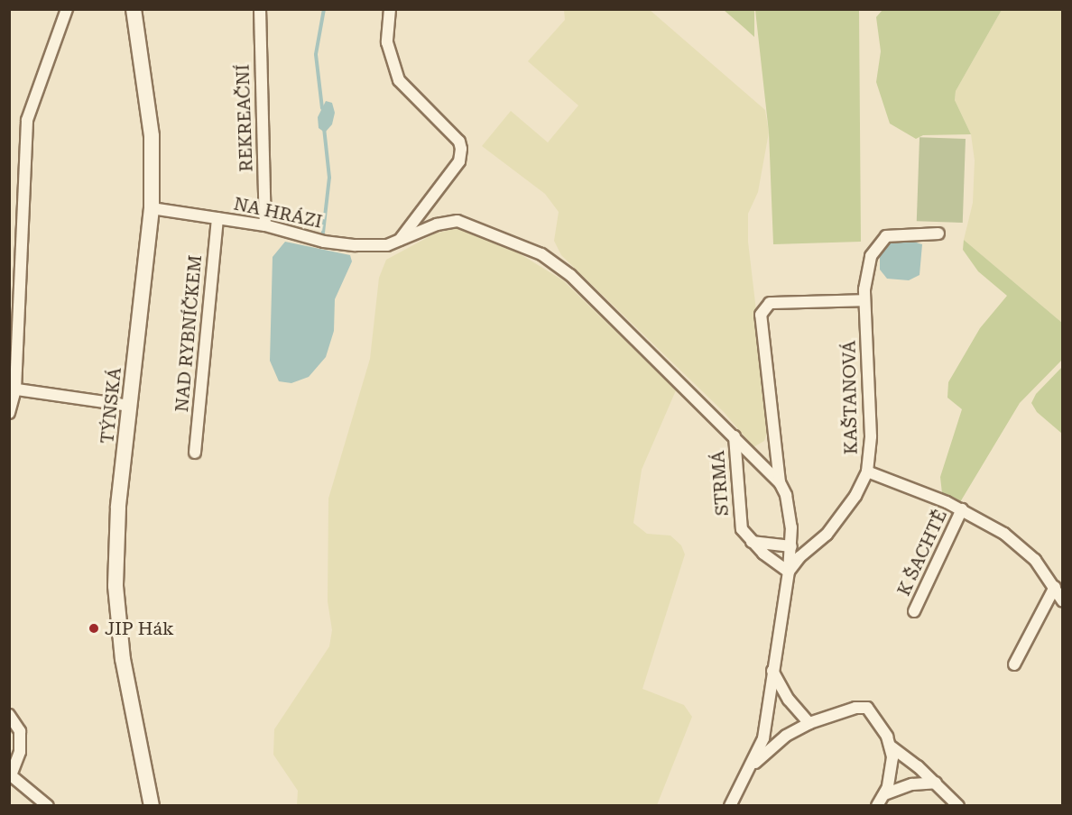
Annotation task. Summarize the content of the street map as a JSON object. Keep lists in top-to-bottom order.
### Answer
{
  "streets": {
    "main road": ["TÝNSKÁ"],
    "street": [
      "REKREAČNÍ",
      "NA HRÁZI",
      "NAD RYBNÍČKEM",
      "KAŠTANOVÁ",
      "STRMÁ",
      "K ŠACHTĚ"
    ]
  },
  "crossings": [
    ["REKREAČNÍ", "NA HRÁZI"],
    ["NA HRÁZI", "NAD RYBNÍČKEM"],
    ["NA HRÁZI", "TÝNSKÁ"],
    ["NA HRÁZI", "STRMÁ"],
    ["KAŠTANOVÁ", "STRMÁ"],
    ["KAŠTANOVÁ", "K ŠACHTĚ"]
  ],
  "places": ["JIP Hák"]
}
